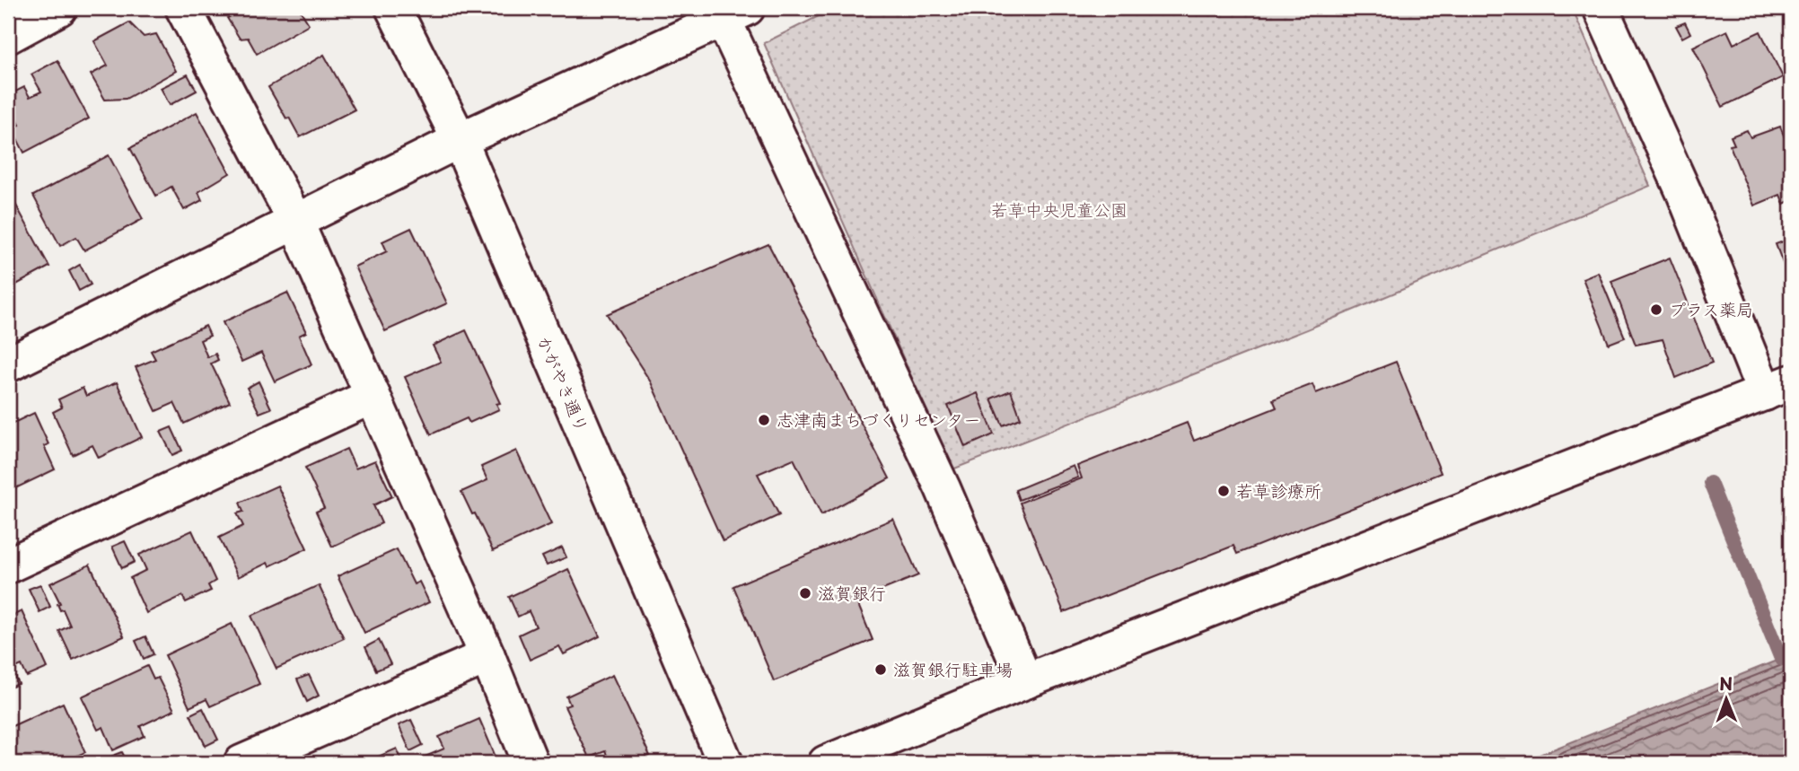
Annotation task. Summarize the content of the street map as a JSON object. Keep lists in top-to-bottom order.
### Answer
{
  "streets": {
    "street": ["かがやき通り"]
  },
  "parks": ["若草中央児童公園"],
  "places": [
    "プラス薬局",
    "志津南まちづくりセンター",
    "若草診療所",
    "滋賀銀行",
    "滋賀銀行駐車場"
  ],
  "north": "top"
}
